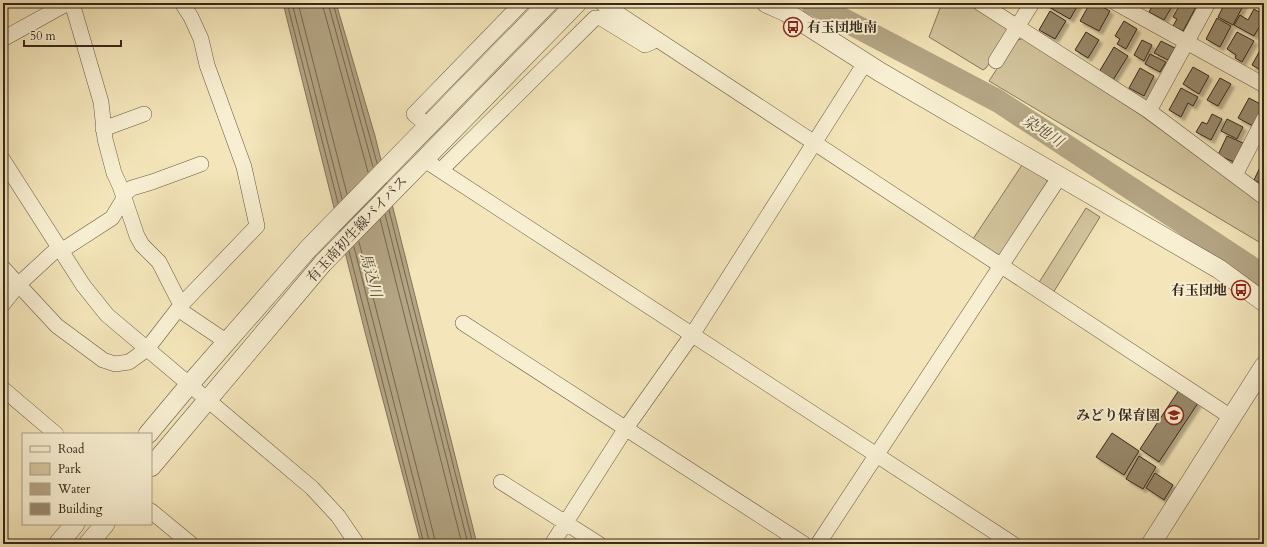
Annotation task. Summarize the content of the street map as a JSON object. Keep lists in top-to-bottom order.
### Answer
{
  "streets": {
    "street": ["有玉南初生線バイパス"]
  },
  "water": ["染地川", "馬込川"],
  "places": {
    "bus stop": ["有玉団地南", "有玉団地"],
    "school or university": ["みどり保育園"]
  },
  "legend": [
    "Road",
    "Park",
    "Water",
    "Building"
  ],
  "scale_bar": "50 m"
}
